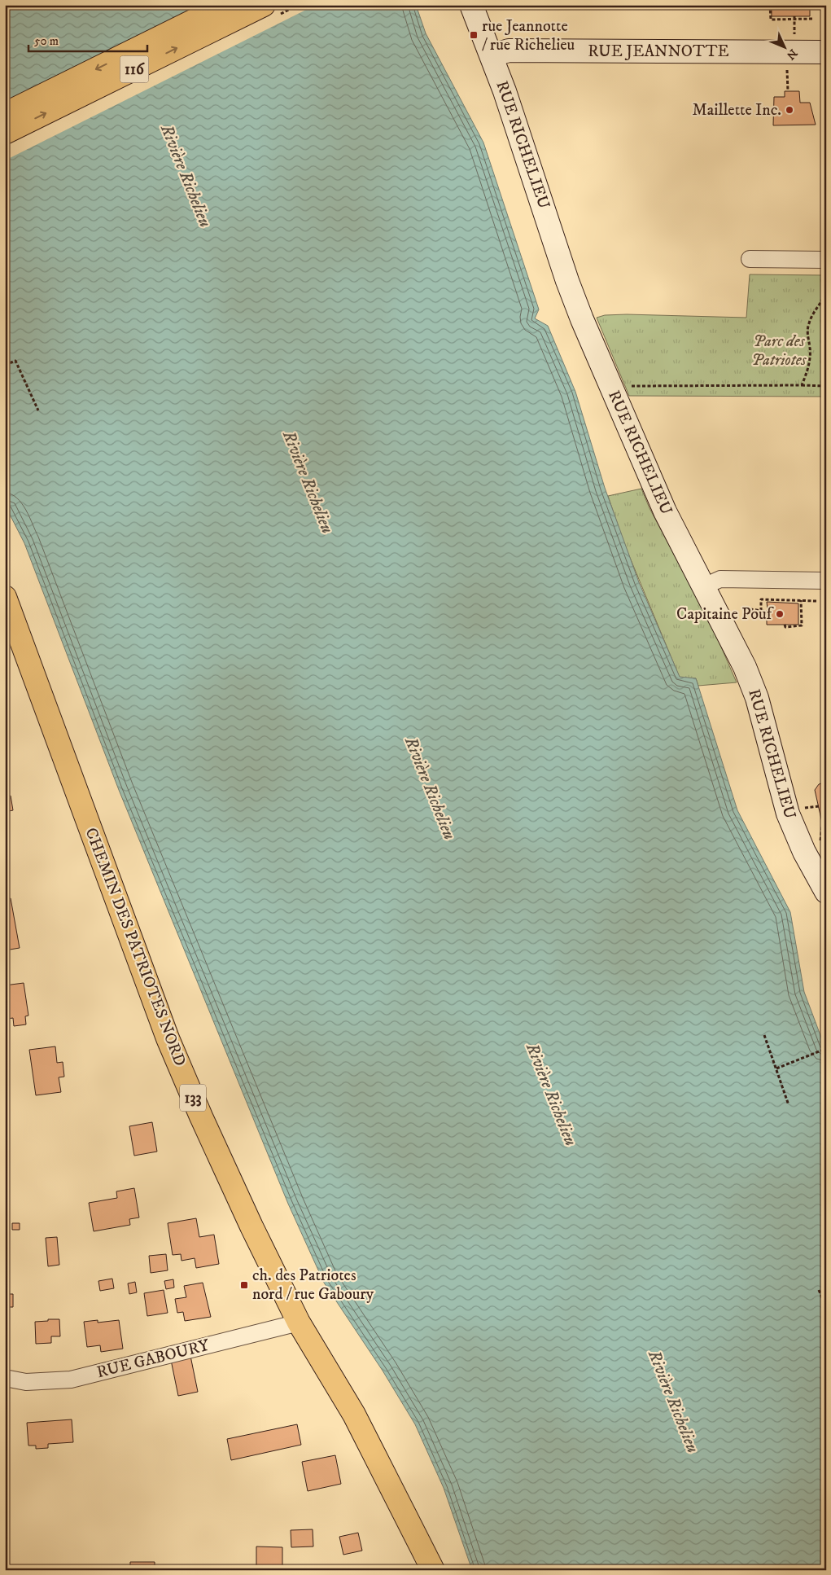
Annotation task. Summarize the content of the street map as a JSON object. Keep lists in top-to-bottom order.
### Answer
{
  "streets": {
    "main road": [
      "RUE JEANNOTTE",
      "116",
      "RUE RICHELIEU",
      "CHEMIN DES PATRIOTES NORD",
      "133"
    ],
    "street": ["RUE GABOURY"]
  },
  "crossings": [
    ["RUE JEANNOTTE", "RUE RICHELIEU"],
    ["CHEMIN DES PATRIOTES NORD", "RUE GABOURY"]
  ],
  "water": ["Rivière Richelieu"],
  "parks": ["Parc des Patriotes"],
  "places": {
    "transit": ["rue Jeannotte / rue Richelieu", "ch. des Patriotes nord / rue Gaboury"],
    "other": ["Maillette Inc.", "Capitaine Pouf"]
  },
  "scale_bar": "50 m",
  "north": "bottom right"
}
